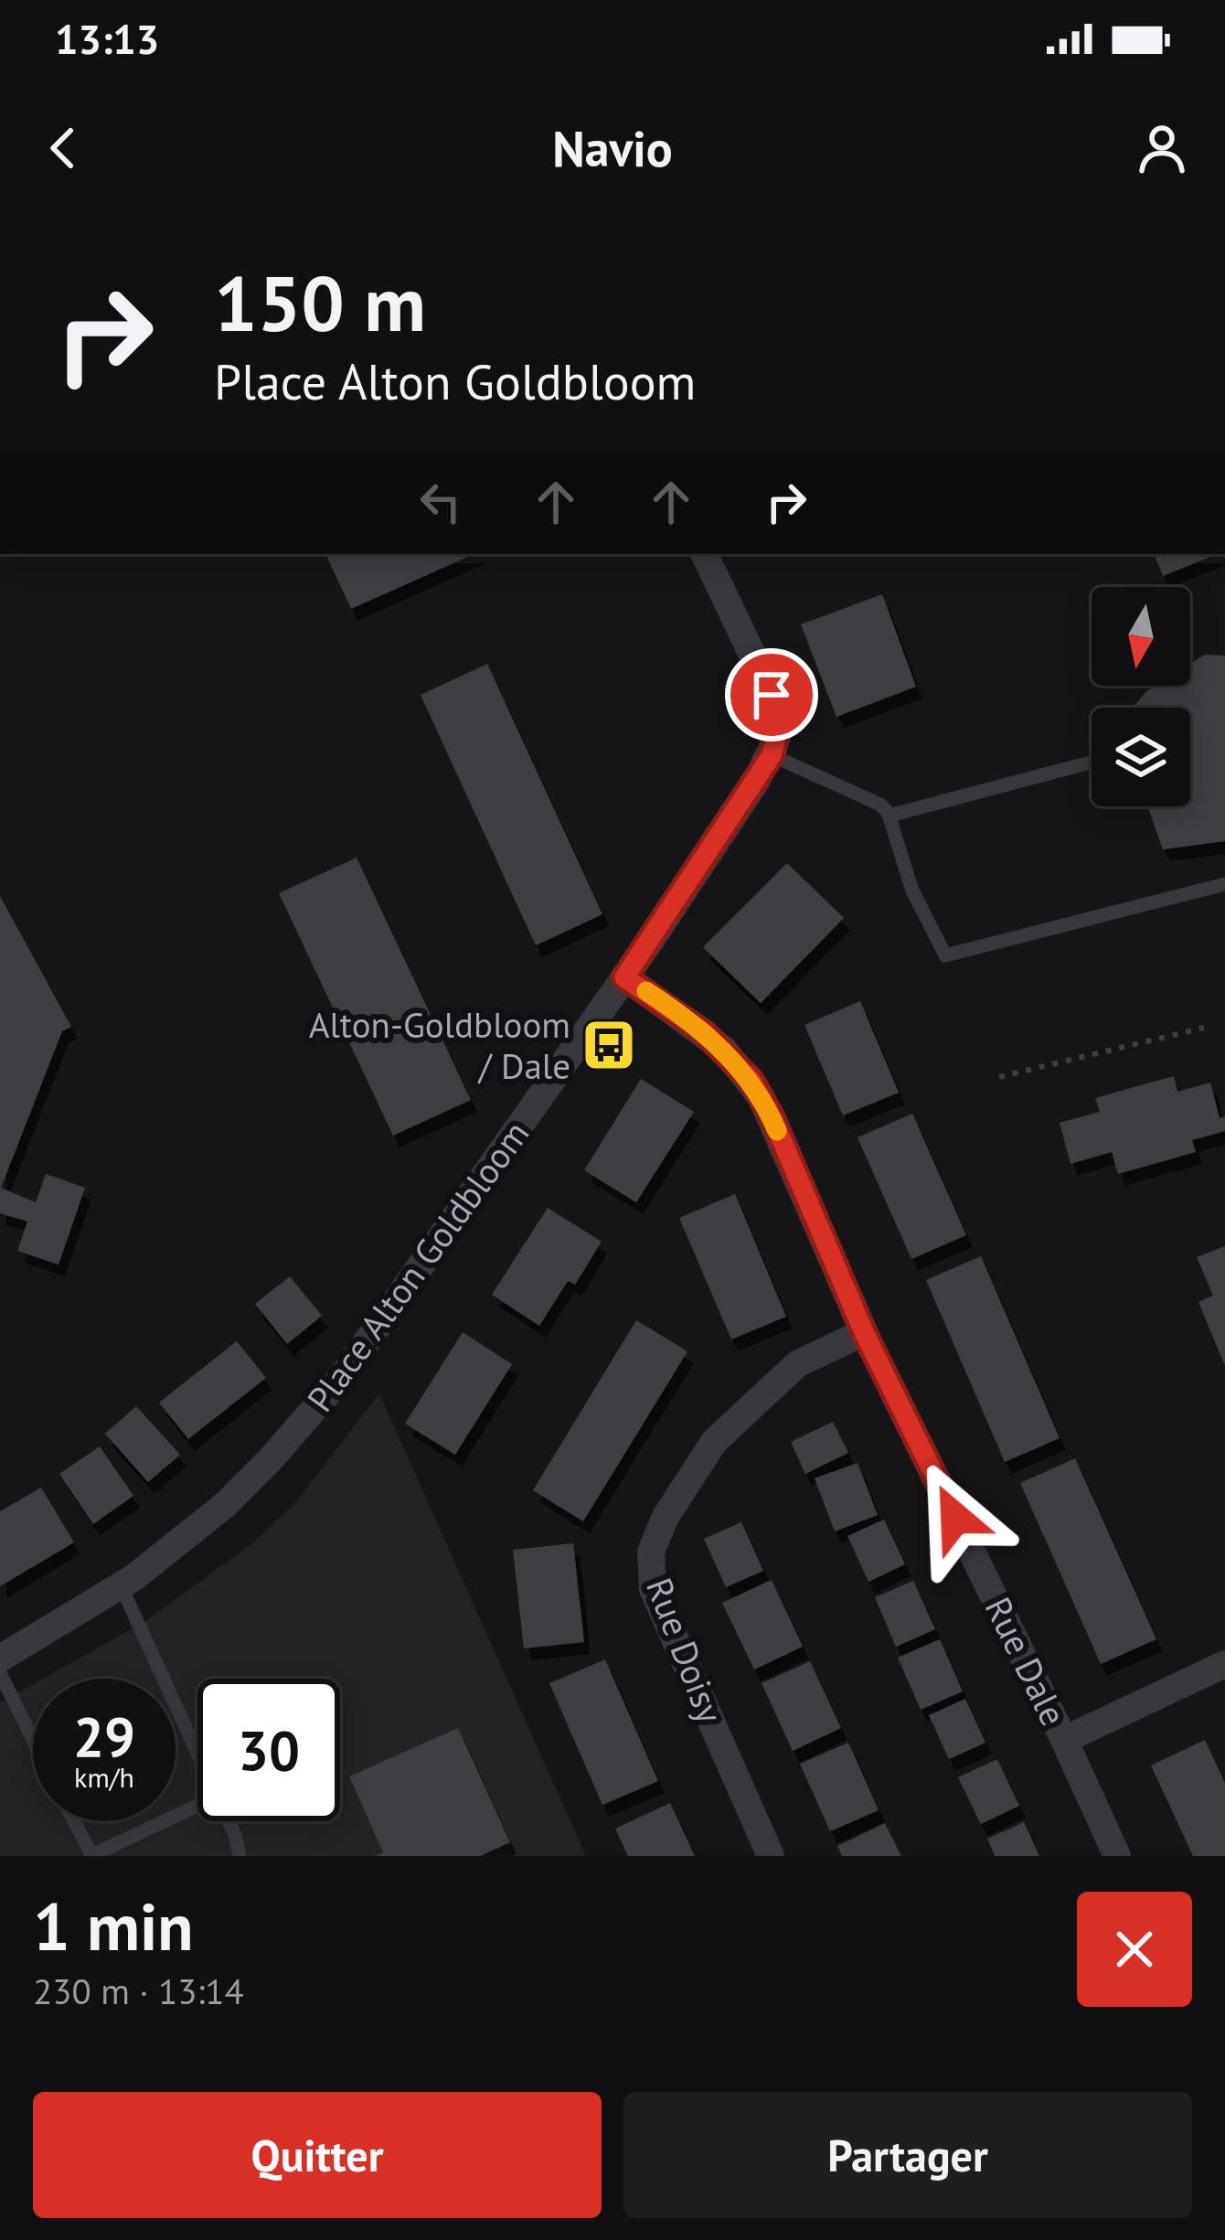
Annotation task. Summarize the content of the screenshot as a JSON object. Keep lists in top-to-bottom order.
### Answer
{
  "streets": {
    "street": ["Place Alton Goldbloom", "Rue Doisy", "Rue Dale"]
  },
  "crossings": [
    ["Place Alton Goldbloom", "Rue Dale"],
    ["Rue Doisy", "Rue Dale"]
  ],
  "places": {
    "bus stop": ["Alton-Goldbloom / Dale"]
  },
  "north": "bottom",
  "page": {
    "status": "13:13",
    "header": "Navio",
    "turn": ["150 m", "Place Alton Goldbloom"],
    "speed": "29 km/h",
    "limit": "30",
    "heading": ["1 min", "230 m · 13:14"],
    "buttons": ["Quitter", "Partager"]
  }
}
